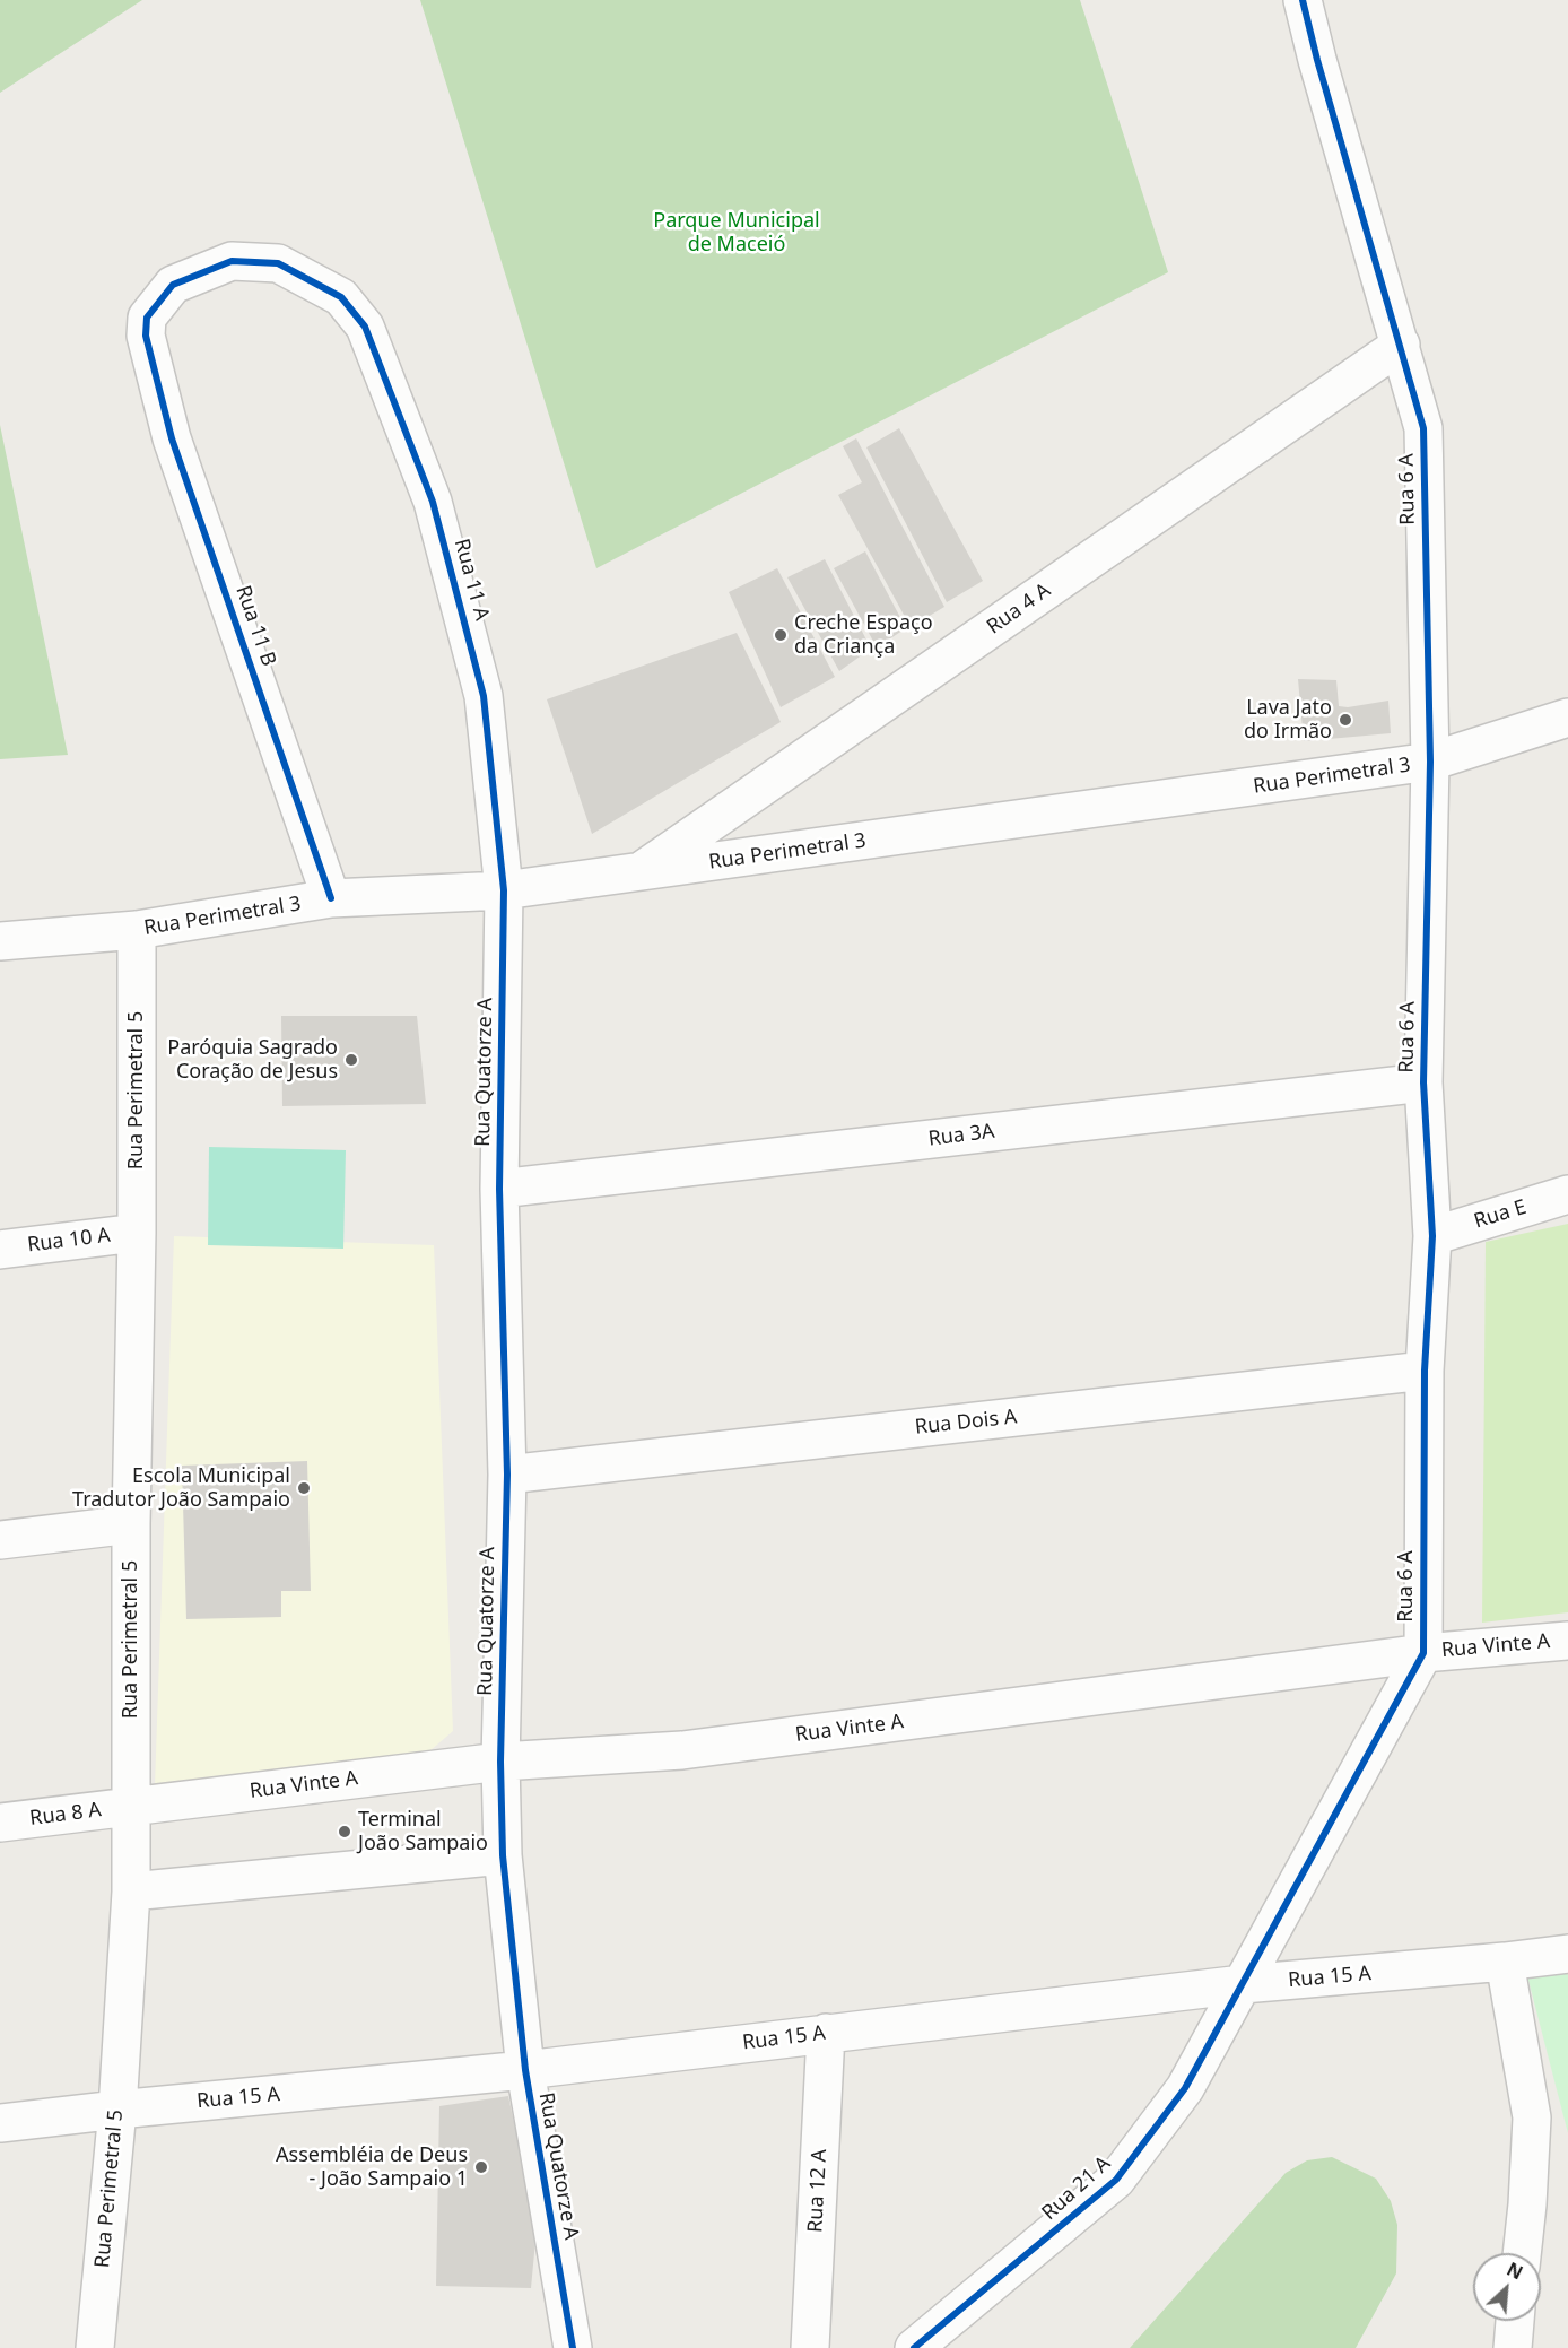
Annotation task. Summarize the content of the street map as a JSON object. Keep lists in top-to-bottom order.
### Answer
{
  "streets": {
    "street": [
      "Rua 6 A",
      "Rua 11 A",
      "Rua 4 A",
      "Rua 11 B",
      "Rua Perimetral 3",
      "Rua Quatorze A",
      "Rua Perimetral 5",
      "Rua 3A",
      "Rua E",
      "Rua 10 A",
      "Rua Dois A",
      "Rua Vinte A",
      "Rua 8 A",
      "Rua 15 A",
      "Rua 21 A",
      "Rua 12 A"
    ]
  },
  "crossings": [
    ["Rua 6 A", "Rua 4 A"],
    ["Rua 6 A", "Rua Perimetral 3"],
    ["Rua 6 A", "Rua 3A"],
    ["Rua 6 A", "Rua E"],
    ["Rua 6 A", "Rua Dois A"],
    ["Rua 6 A", "Rua Vinte A"],
    ["Rua 6 A", "Rua 15 A"],
    ["Rua 6 A", "Rua 21 A"],
    ["Rua 11 A", "Rua 11 B"],
    ["Rua 11 A", "Rua Perimetral 3"],
    ["Rua 11 A", "Rua Quatorze A"],
    ["Rua 4 A", "Rua Perimetral 3"],
    ["Rua 11 B", "Rua Perimetral 3"],
    ["Rua Perimetral 3", "Rua Quatorze A"],
    ["Rua Perimetral 3", "Rua Perimetral 5"],
    ["Rua Quatorze A", "Rua 3A"],
    ["Rua Quatorze A", "Rua Dois A"],
    ["Rua Quatorze A", "Rua Vinte A"],
    ["Rua Quatorze A", "Rua 15 A"],
    ["Rua Perimetral 5", "Rua 10 A"],
    ["Rua Perimetral 5", "Rua Vinte A"],
    ["Rua Perimetral 5", "Rua 8 A"],
    ["Rua Perimetral 5", "Rua 15 A"],
    ["Rua Vinte A", "Rua 8 A"],
    ["Rua 15 A", "Rua 21 A"],
    ["Rua 15 A", "Rua 12 A"]
  ],
  "parks": ["Parque Municipal de Maceió"],
  "places": [
    "Creche Espaço da Criança",
    "Lava Jato do Irmão",
    "Paróquia Sagrado Coração de Jesus",
    "Escola Municipal Tradutor João Sampaio",
    "Terminal João Sampaio",
    "Assembléia de Deus - João Sampaio 1"
  ],
  "north": "top right"
}
